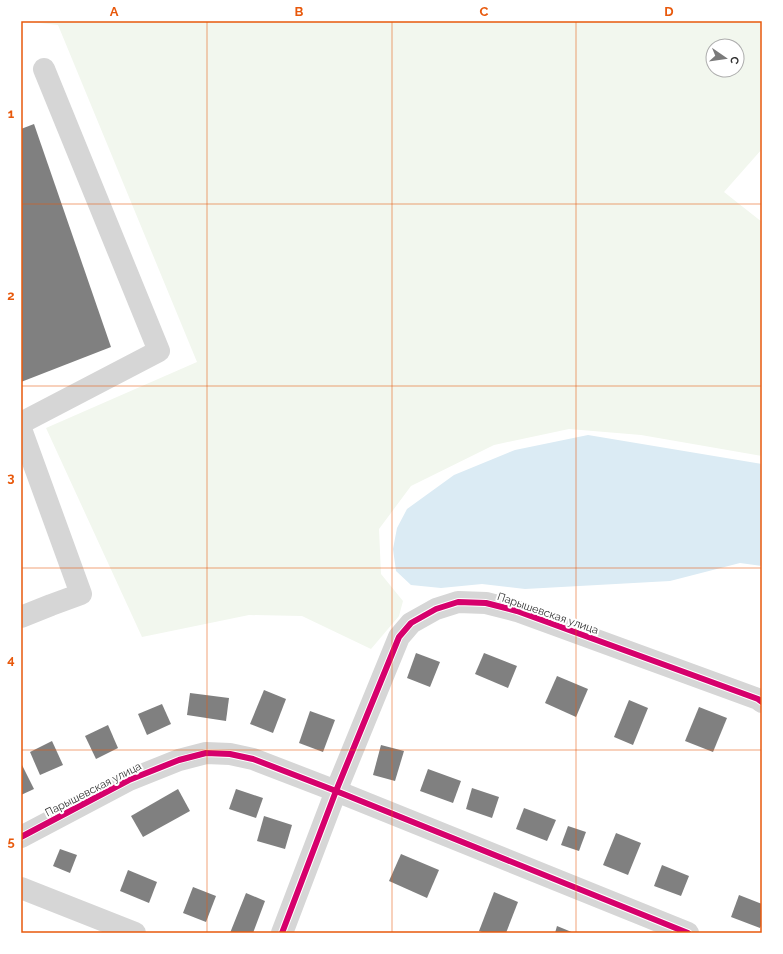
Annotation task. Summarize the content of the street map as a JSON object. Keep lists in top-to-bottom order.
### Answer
{
  "streets": {
    "street": ["Парышевская улица"]
  },
  "north": "right",
  "grid": {
    "columns": [
      "A",
      "B",
      "C",
      "D"
    ],
    "rows": [
      "1",
      "2",
      "3",
      "4",
      "5"
    ]
  }
}
